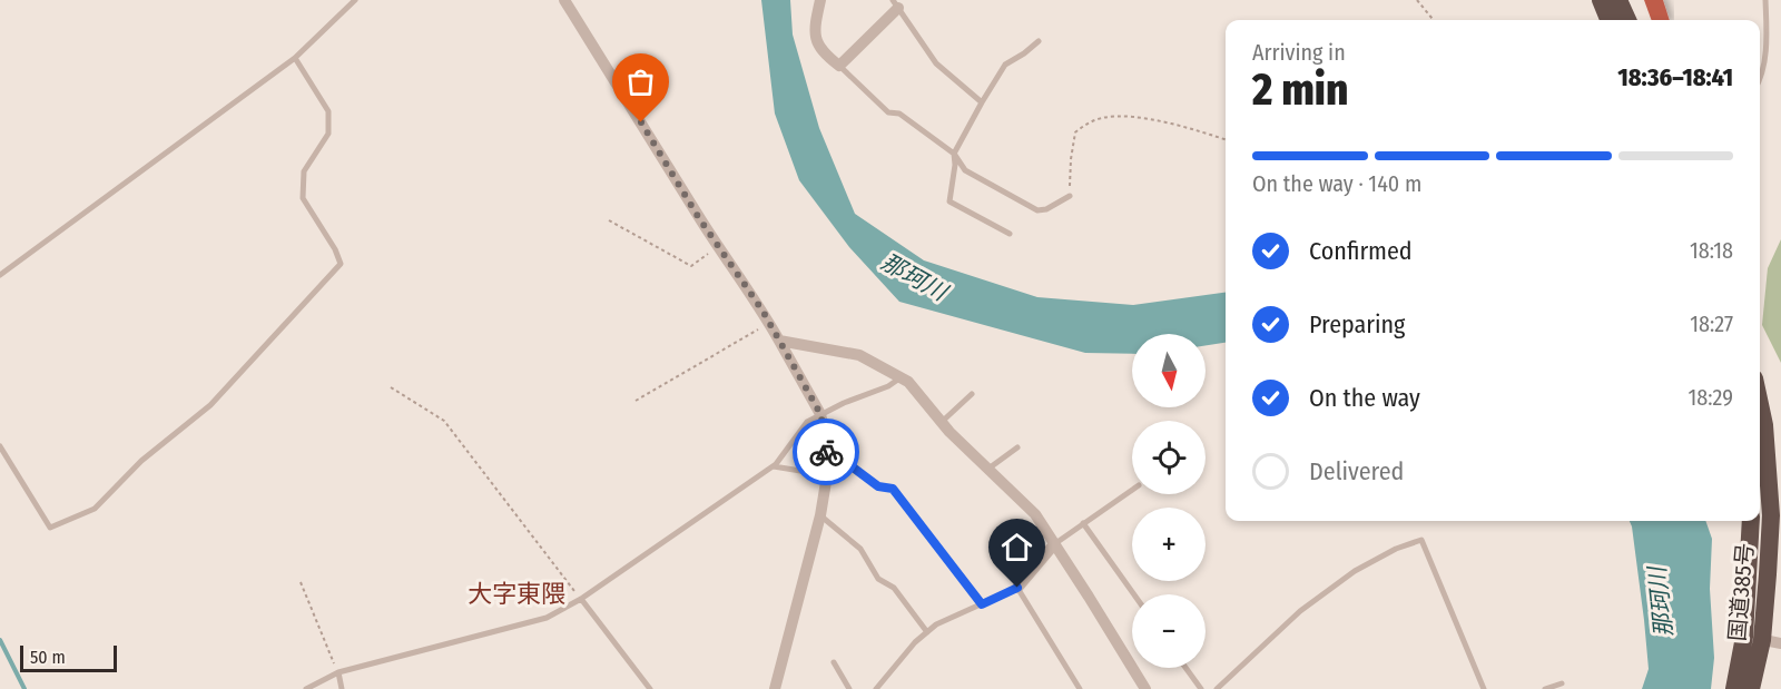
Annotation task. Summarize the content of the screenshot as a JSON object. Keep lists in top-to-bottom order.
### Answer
{
  "streets": {
    "highway": ["国道385号"]
  },
  "districts": ["大字東隈"],
  "water": ["那珂川"],
  "scale_bar": "50 m",
  "north": "bottom",
  "page": {
    "heading": ["2 min", "Arriving in", "18:36–18:41"],
    "bar": "On the way · 140 m",
    "list": [
      ["Confirmed", "18:18"],
      ["Preparing", "18:27"],
      ["On the way", "18:29"],
      "Delivered"
    ],
    "map_buttons": ["+", "−"],
    "scale": "50 m"
  }
}
